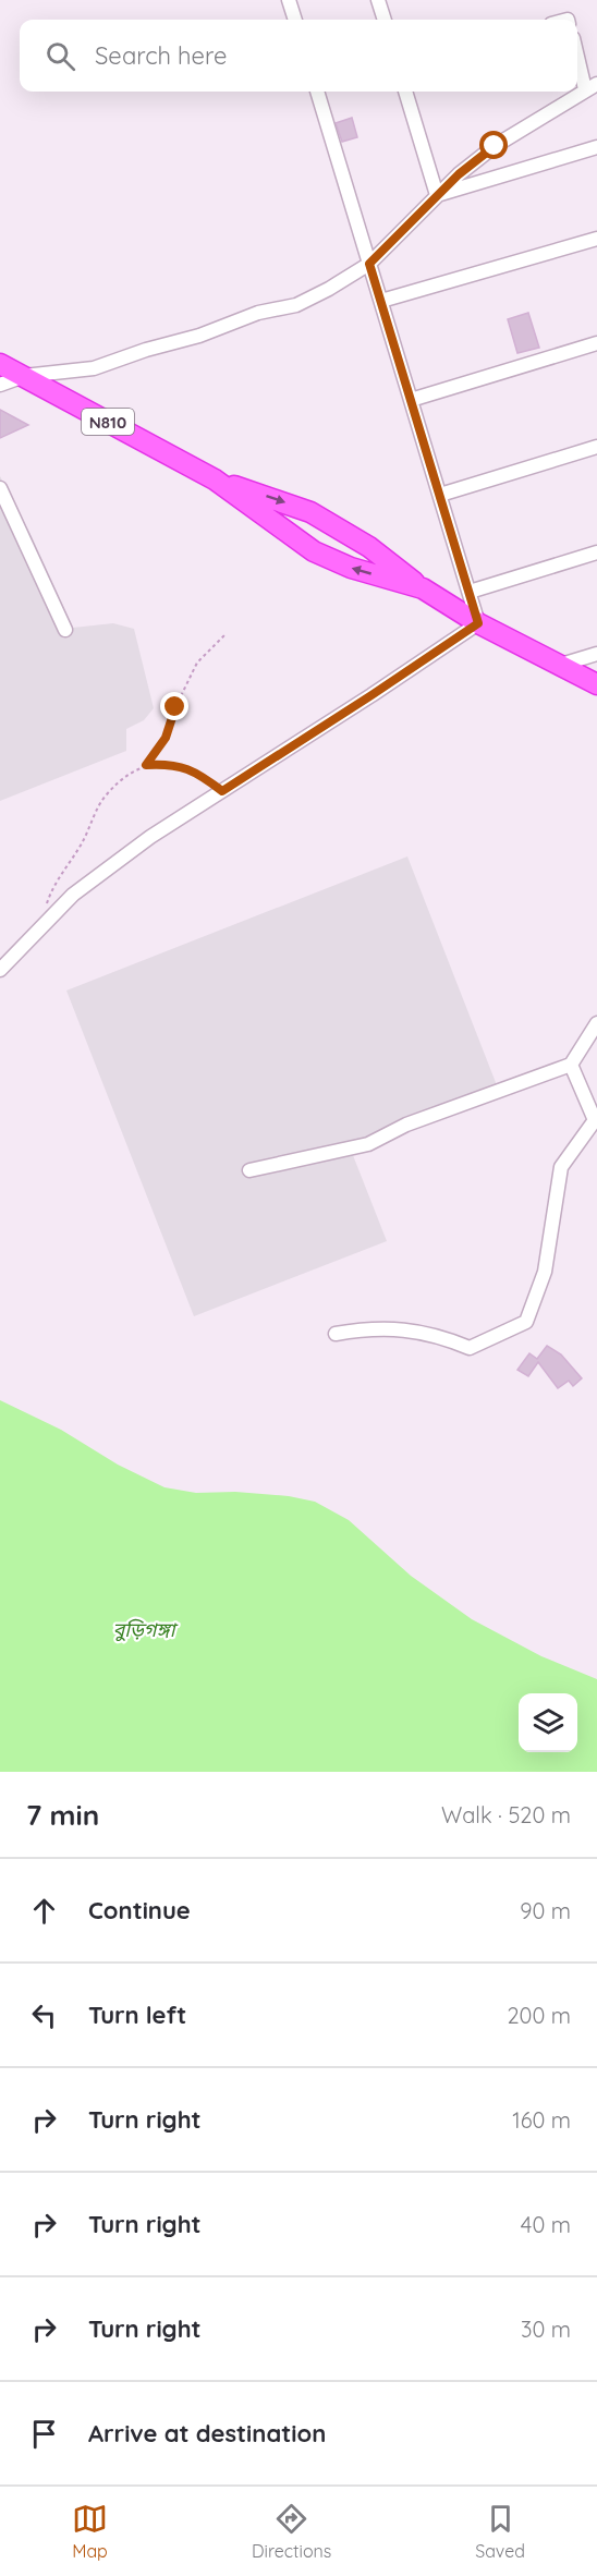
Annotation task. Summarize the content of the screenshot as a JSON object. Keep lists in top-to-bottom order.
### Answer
{
  "streets": {
    "highway": ["N810"]
  },
  "water": ["বুড়িগঙ্গা"],
  "page": {
    "search": "Search here",
    "heading": ["7 min", "Walk · 520 m"],
    "list": [
      ["Continue", "90 m"],
      ["Turn left", "200 m"],
      ["Turn right", "160 m"],
      ["Turn right", "40 m"],
      ["Turn right", "30 m"],
      "Arrive at destination"
    ],
    "nav": ["Map", "Directions", "Saved"]
  }
}
